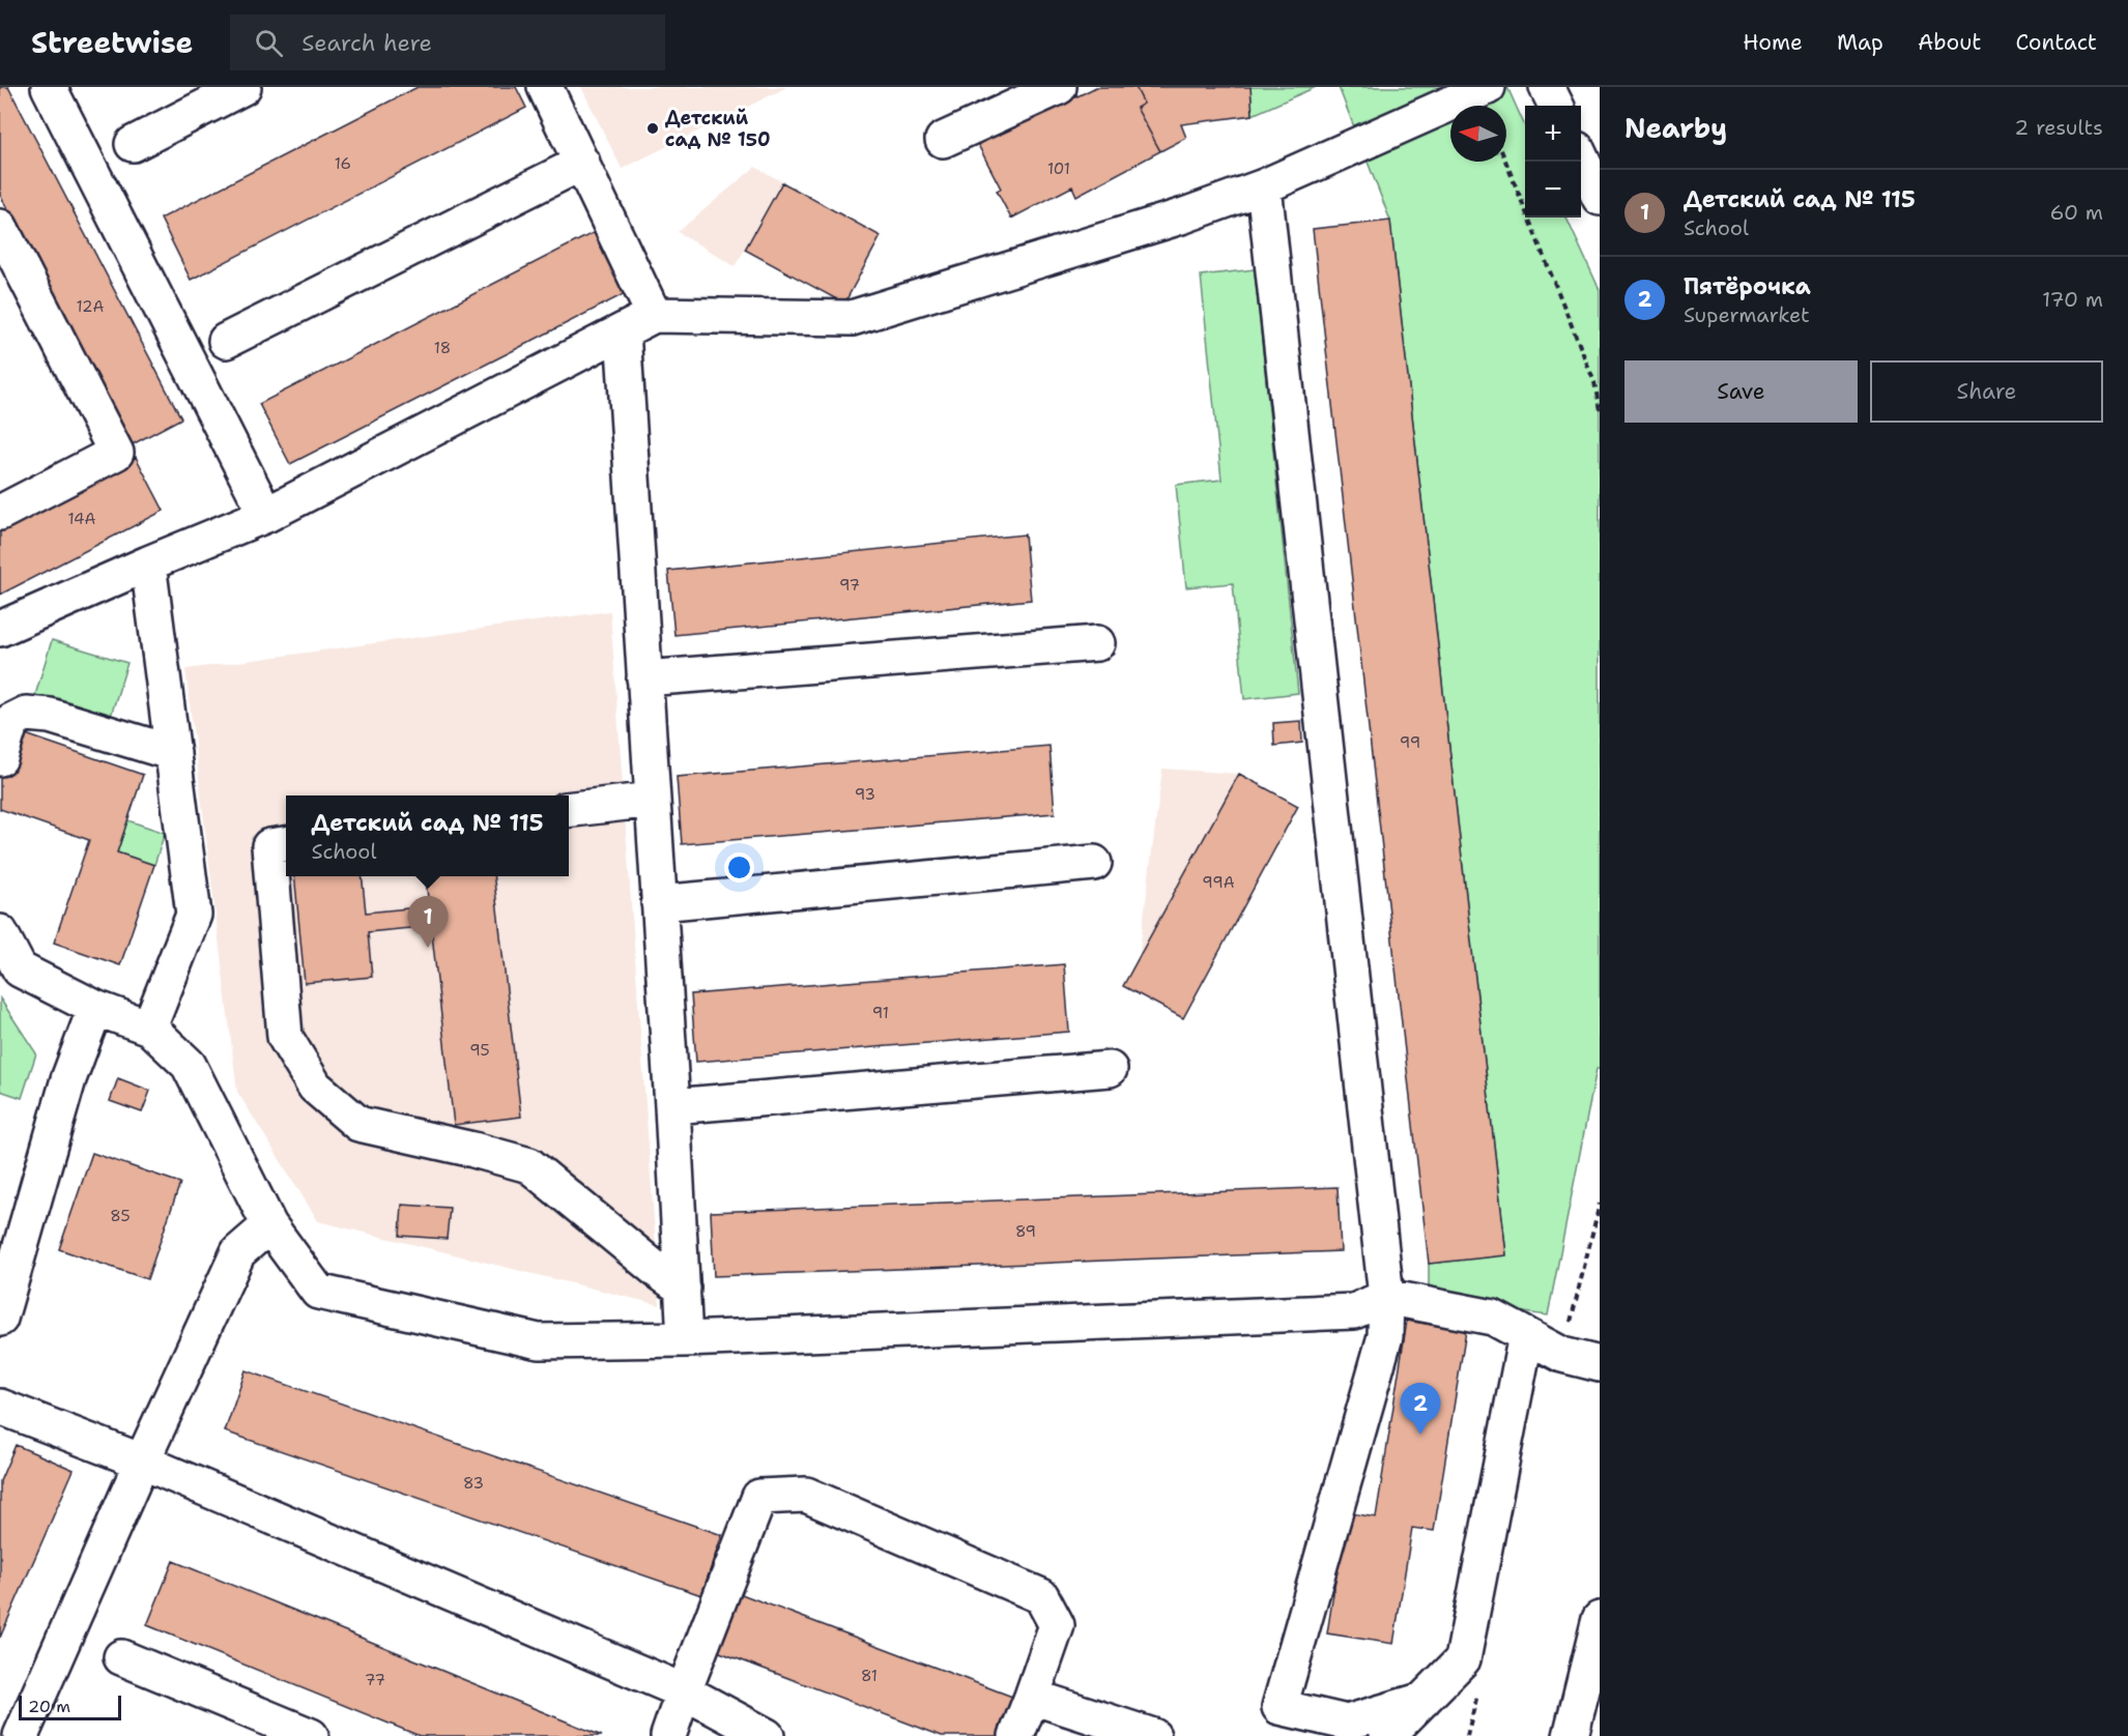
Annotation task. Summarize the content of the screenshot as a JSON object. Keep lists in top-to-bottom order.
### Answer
{
  "places": ["Детский сад № 150"],
  "house_numbers": [
    "16",
    "101",
    "12А",
    "18",
    "14А",
    "97",
    "99",
    "93",
    "99А",
    "91",
    "95",
    "85",
    "89",
    "83",
    "81",
    "77"
  ],
  "scale_bar": "20 m",
  "north": "left",
  "page": {
    "header": "Streetwise",
    "search": "Search here",
    "nav": [
      "Home",
      "Map",
      "About",
      "Contact"
    ],
    "heading": ["Nearby", "2 results"],
    "map_buttons": ["+", "−"],
    "list": [
      {
        "mark": "1",
        "name": "Детский сад № 115",
        "note": "School",
        "value": "60 m"
      },
      {
        "mark": "2",
        "name": "Пятёрочка",
        "note": "Supermarket",
        "value": "170 m"
      }
    ],
    "buttons": ["Save", "Share"],
    "popup": ["Детский сад № 115", "School"],
    "pins": ["1", "2"],
    "scale": "20 m"
  }
}
